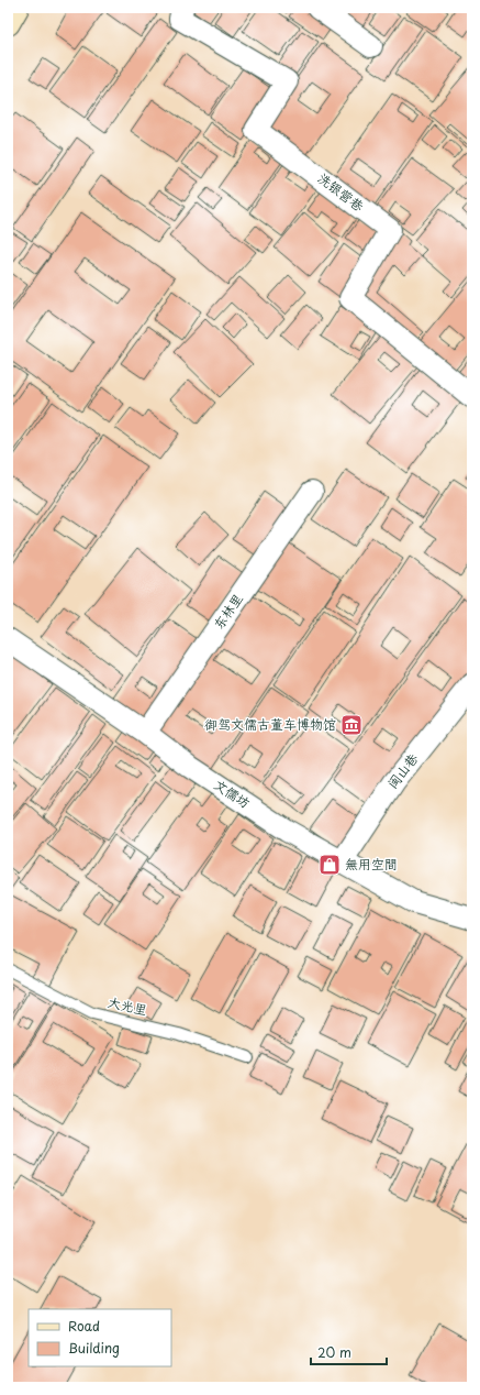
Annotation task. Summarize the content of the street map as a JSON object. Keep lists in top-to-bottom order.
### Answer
{
  "streets": {
    "street": [
      "洗银营巷",
      "东林里",
      "闽山巷",
      "文儒坊"
    ],
    "lane": ["大光里"]
  },
  "crossings": [
    ["东林里", "文儒坊"],
    ["闽山巷", "文儒坊"]
  ],
  "places": {
    "museum": ["御驾文儒古董车博物馆"],
    "shop": ["無用空間"]
  },
  "legend": ["Road", "Building"],
  "scale_bar": "20 m"
}
